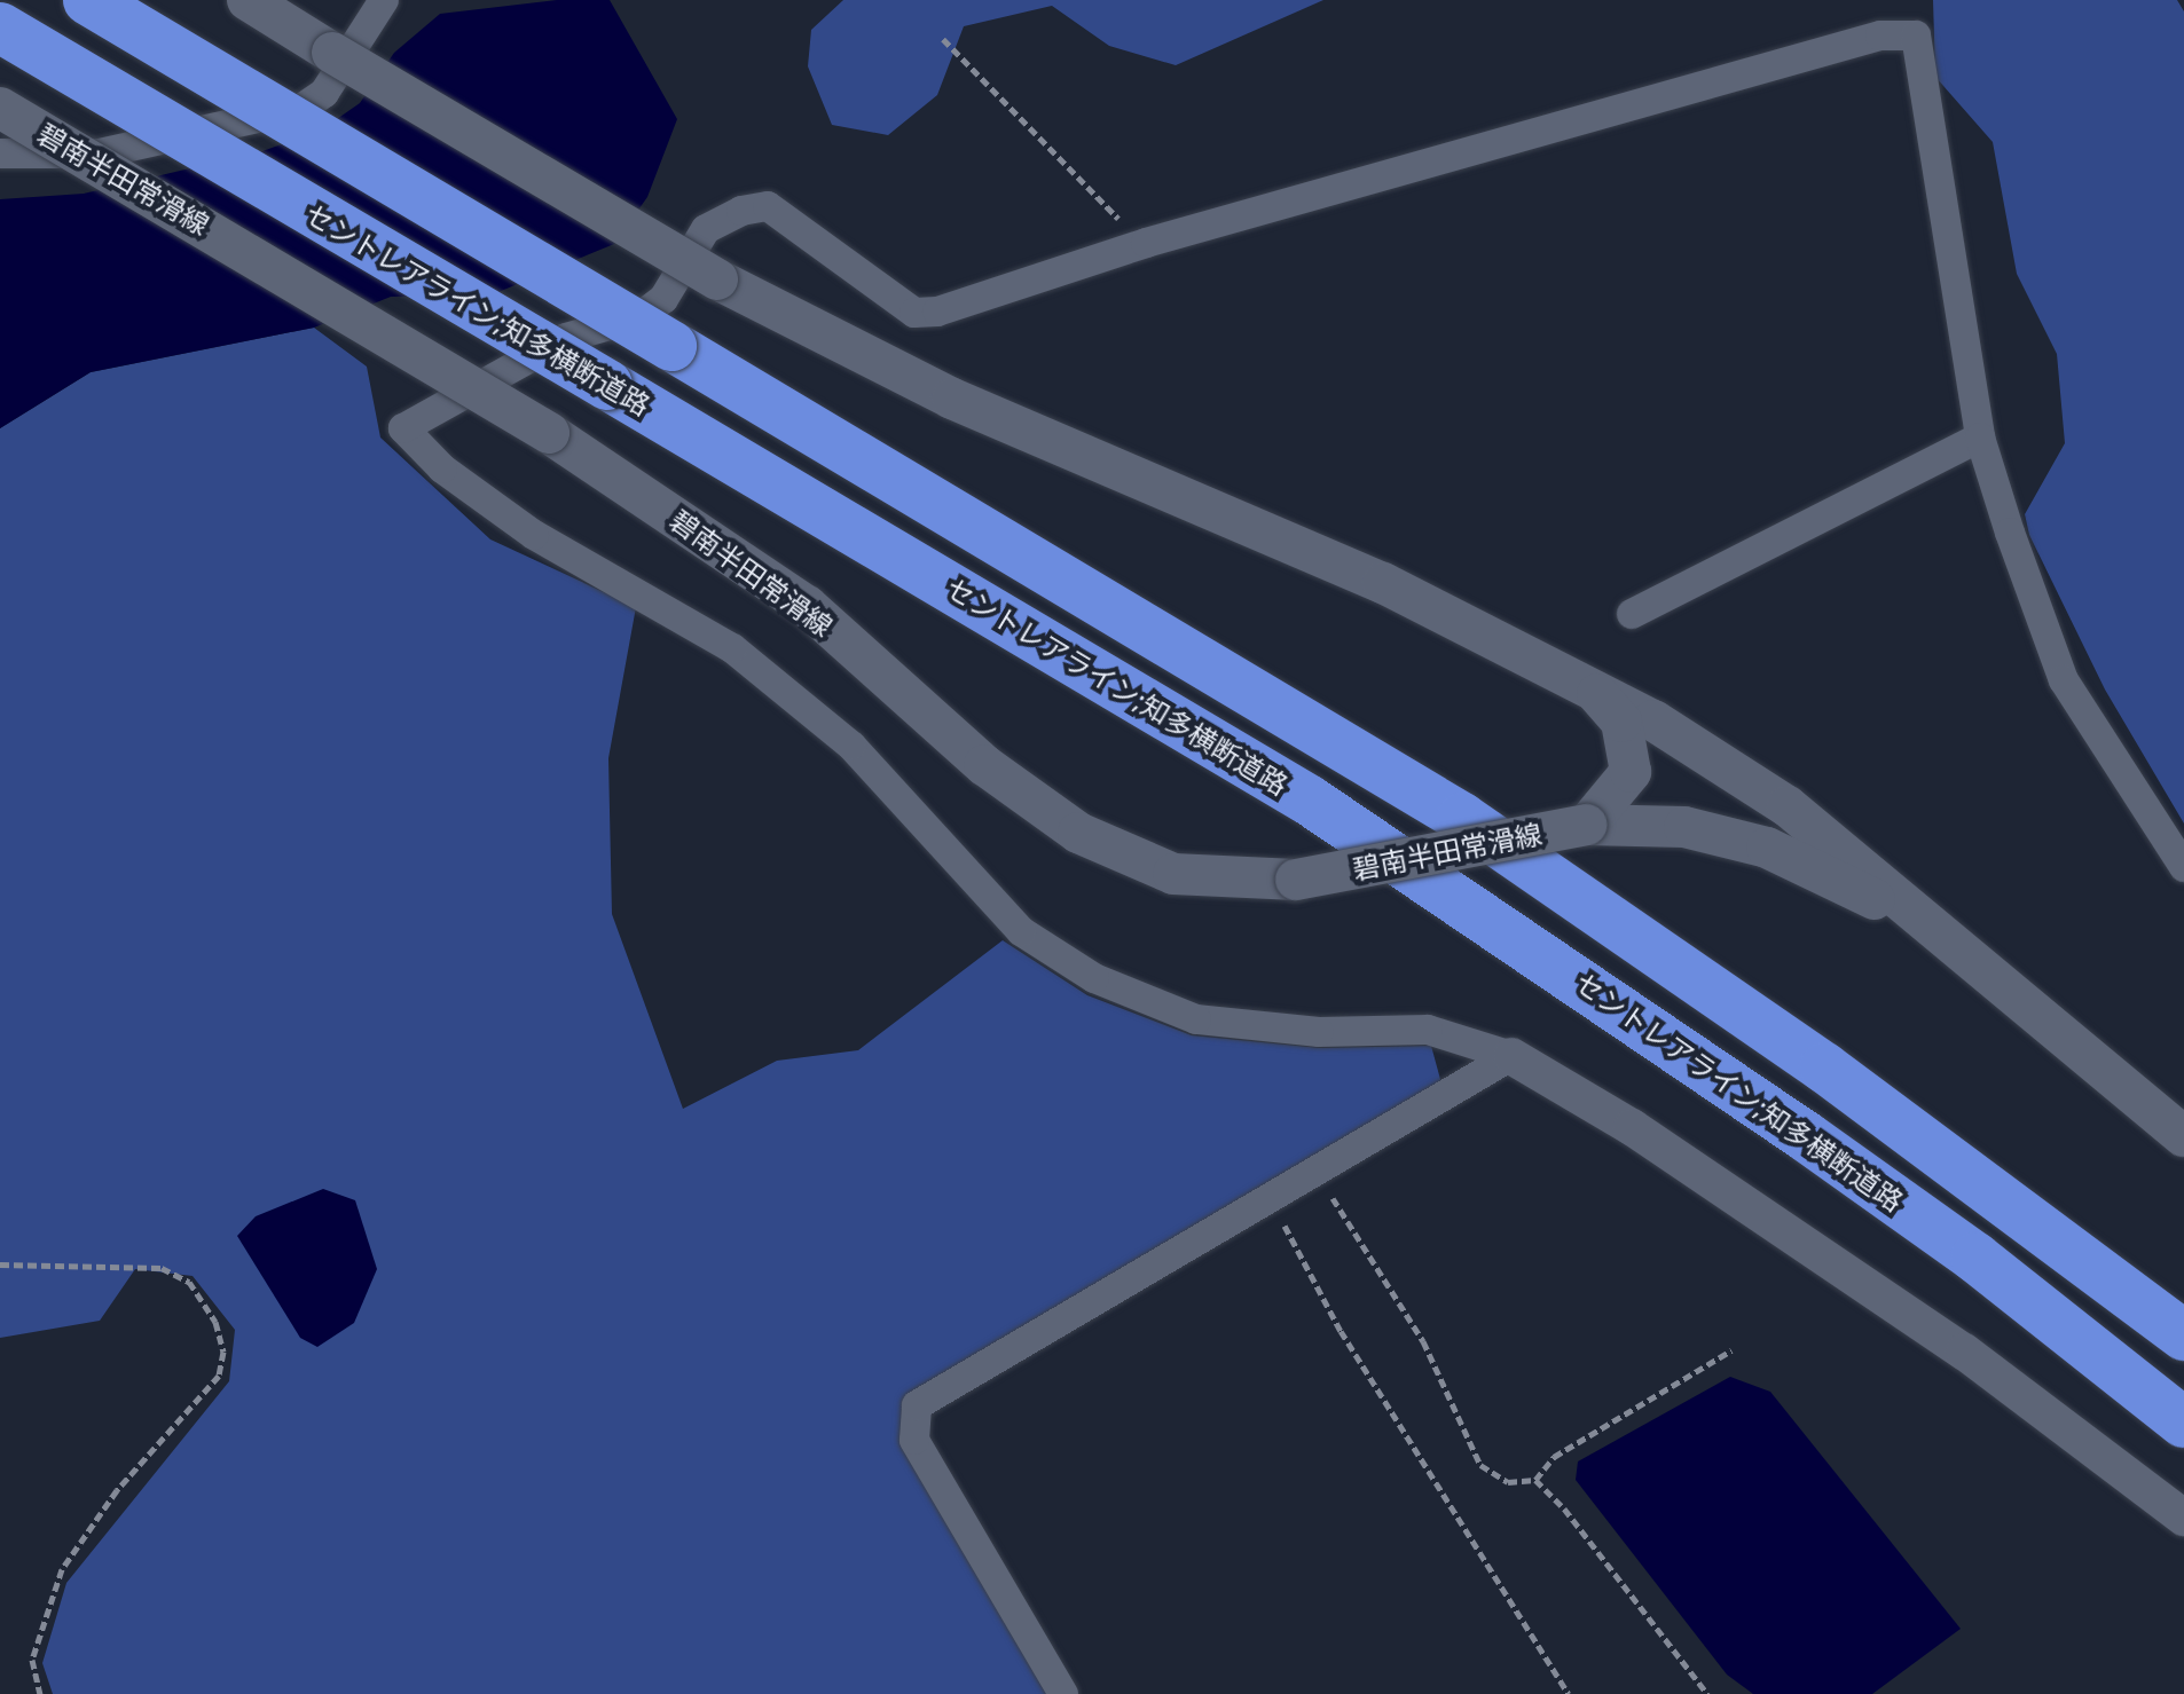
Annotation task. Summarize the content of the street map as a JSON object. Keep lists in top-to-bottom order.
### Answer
{
  "streets": {
    "highway": ["セントレアライン;知多横断道路"],
    "main road": ["碧南半田常滑線"]
  }
}
